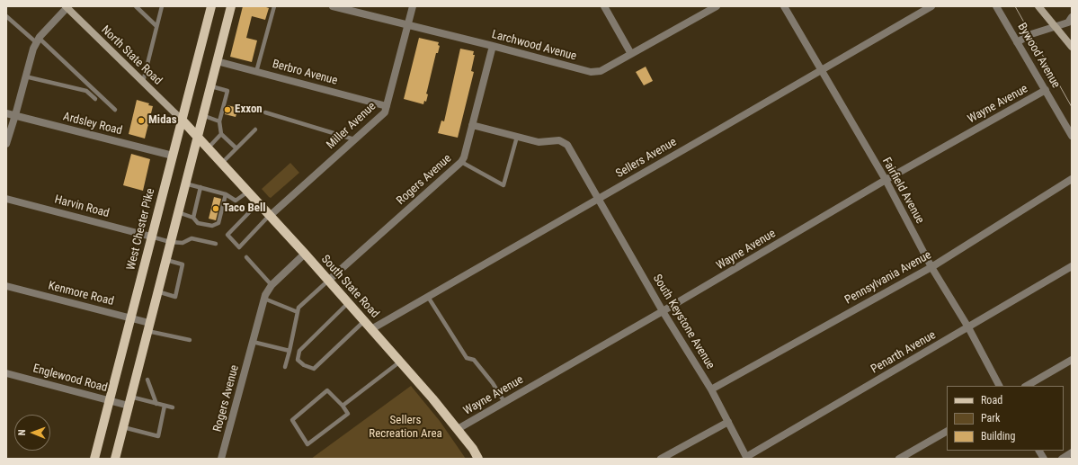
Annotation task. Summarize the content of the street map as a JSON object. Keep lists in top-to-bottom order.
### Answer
{
  "streets": {
    "main road": ["North State Road", "West Chester Pike", "South State Road"],
    "street": [
      "Larchwood Avenue",
      "Bywood Avenue",
      "Berbro Avenue",
      "Wayne Avenue",
      "Ardsley Road",
      "Miller Avenue",
      "Sellers Avenue",
      "Rogers Avenue",
      "Fairfield Avenue",
      "Harvin Road",
      "Pennsylvania Avenue",
      "Kenmore Road",
      "South Keystone Avenue",
      "Penarth Avenue",
      "Englewood Road"
    ]
  },
  "crossings": [
    ["Larchwood Avenue", "Miller Avenue"],
    ["Larchwood Avenue", "Rogers Avenue"],
    ["North State Road", "West Chester Pike"],
    ["North State Road", "South State Road"],
    ["Bywood Avenue", "Wayne Avenue"],
    ["Berbro Avenue", "Miller Avenue"],
    ["Wayne Avenue", "Fairfield Avenue"],
    ["Wayne Avenue", "South State Road"],
    ["Wayne Avenue", "South Keystone Avenue"],
    ["Ardsley Road", "West Chester Pike"],
    ["Miller Avenue", "South State Road"],
    ["Sellers Avenue", "Fairfield Avenue"],
    ["Sellers Avenue", "South State Road"],
    ["Sellers Avenue", "South Keystone Avenue"],
    ["Rogers Avenue", "South State Road"],
    ["Fairfield Avenue", "Pennsylvania Avenue"],
    ["Fairfield Avenue", "Penarth Avenue"],
    ["Harvin Road", "West Chester Pike"],
    ["West Chester Pike", "South State Road"],
    ["West Chester Pike", "Kenmore Road"],
    ["West Chester Pike", "Englewood Road"],
    ["Pennsylvania Avenue", "South Keystone Avenue"],
    ["South Keystone Avenue", "Penarth Avenue"]
  ],
  "parks": ["Sellers Recreation Area"],
  "places": ["Exxon", "Midas", "Taco Bell"],
  "legend": ["Road", "Park", "Building"],
  "north": "left"
}
